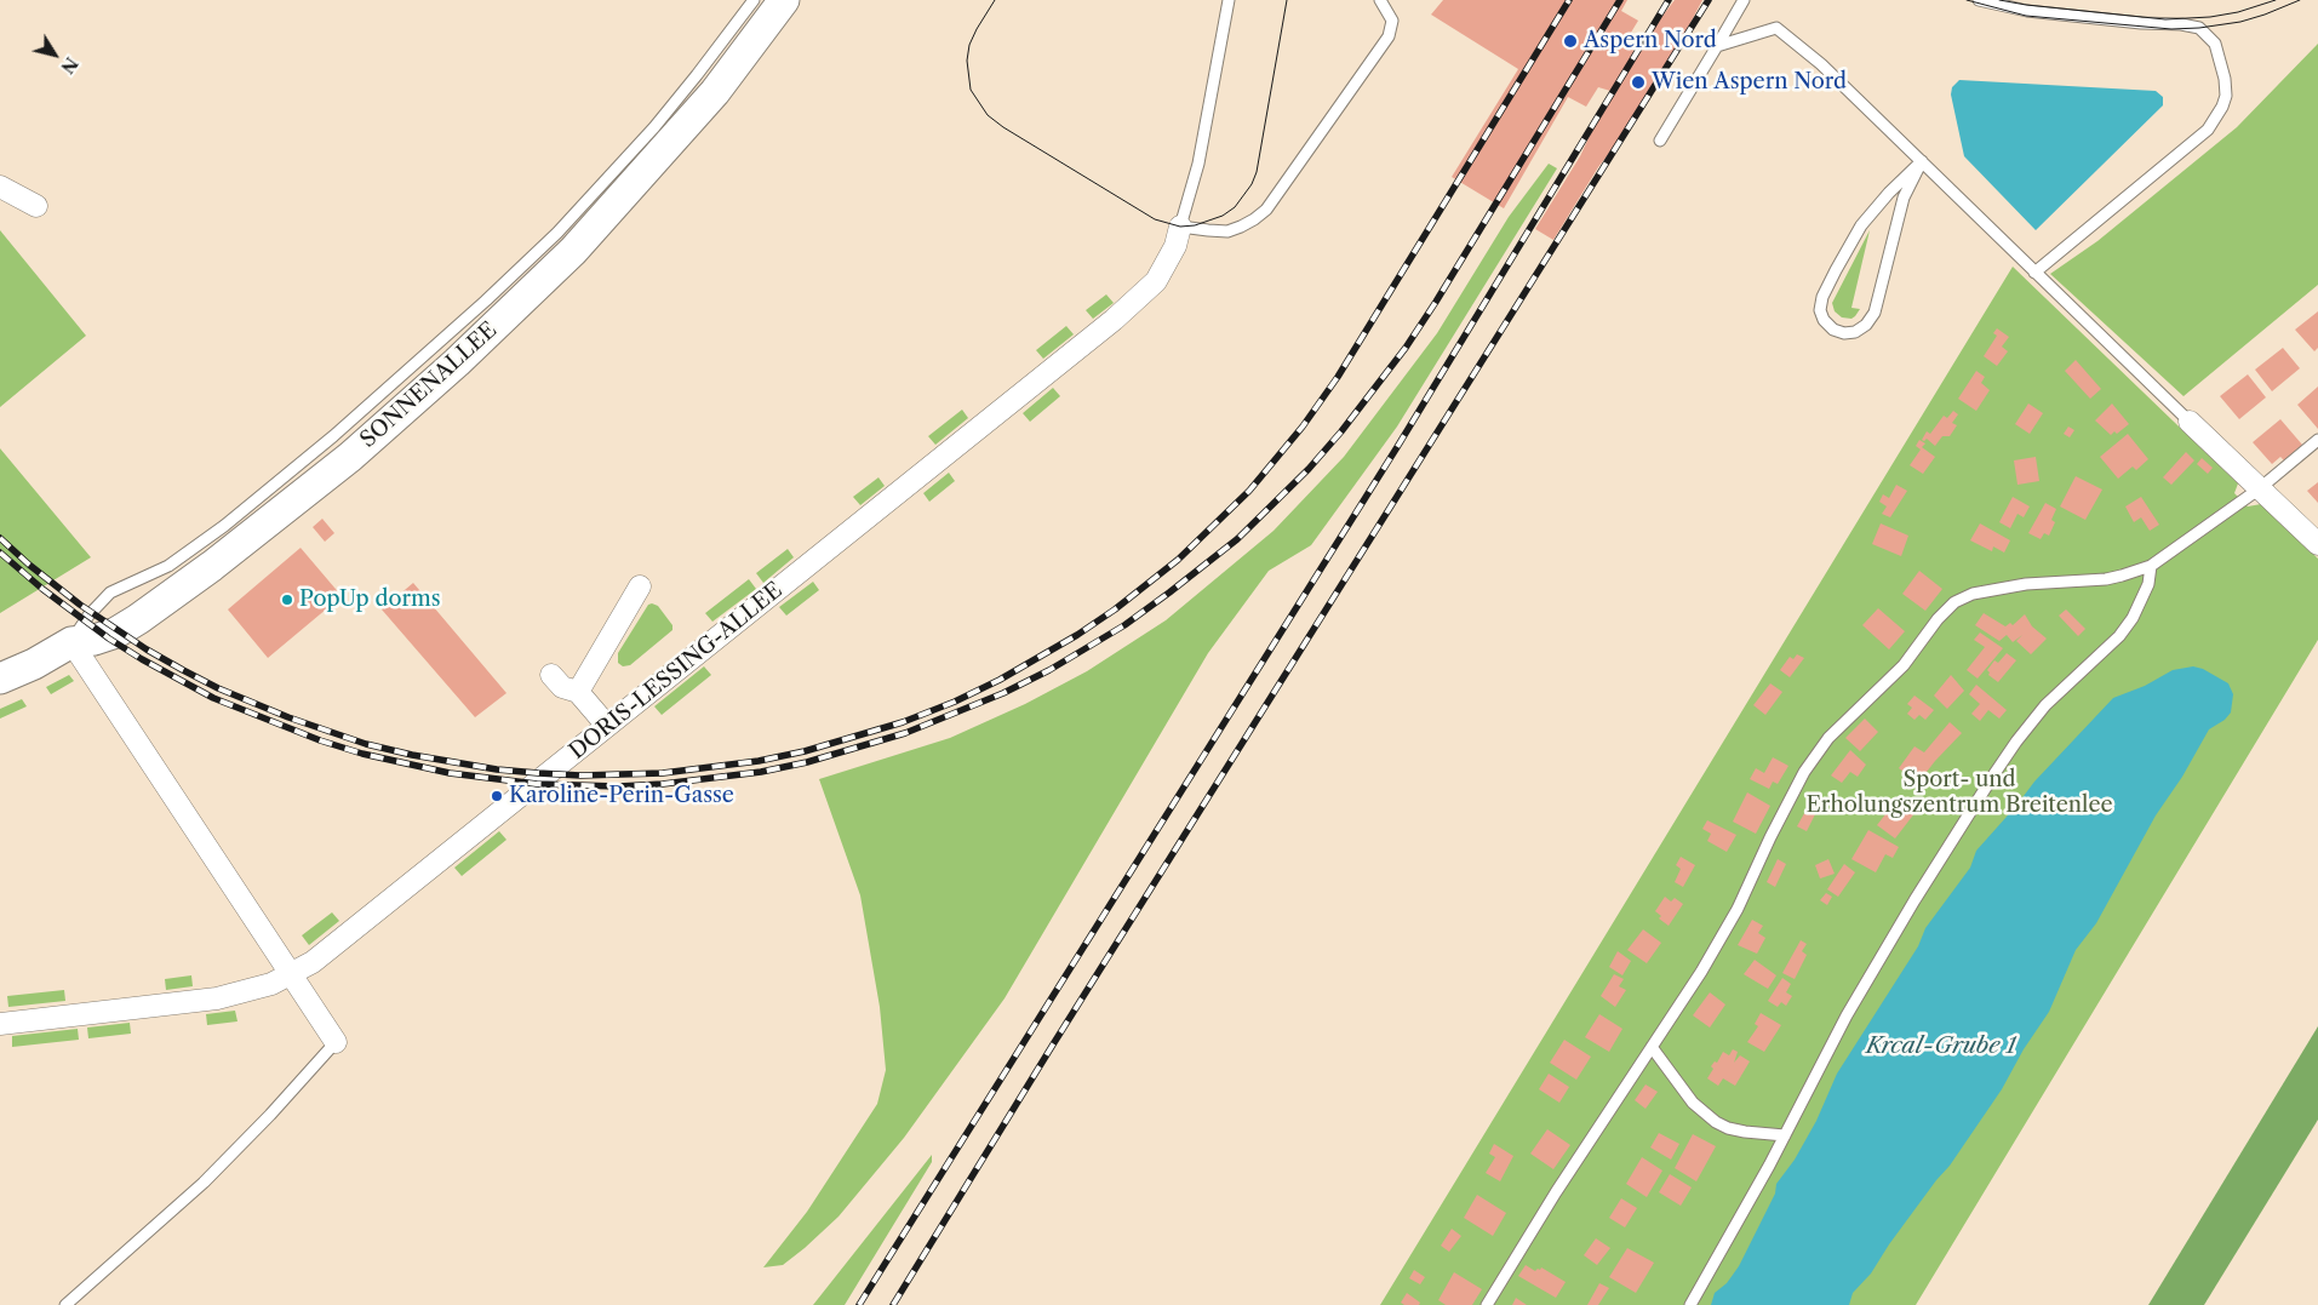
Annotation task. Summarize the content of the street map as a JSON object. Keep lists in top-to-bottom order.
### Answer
{
  "streets": {
    "street": ["SONNENALLEE", "DORIS-LESSING-ALLEE"]
  },
  "water": ["Krcal-Grube 1"],
  "parks": ["Sport- und Erholungszentrum Breitenlee"],
  "places": [
    "Aspern Nord",
    "Wien Aspern Nord",
    "PopUp dorms",
    "Karoline-Perin-Gasse"
  ],
  "north": "bottom right"
}
